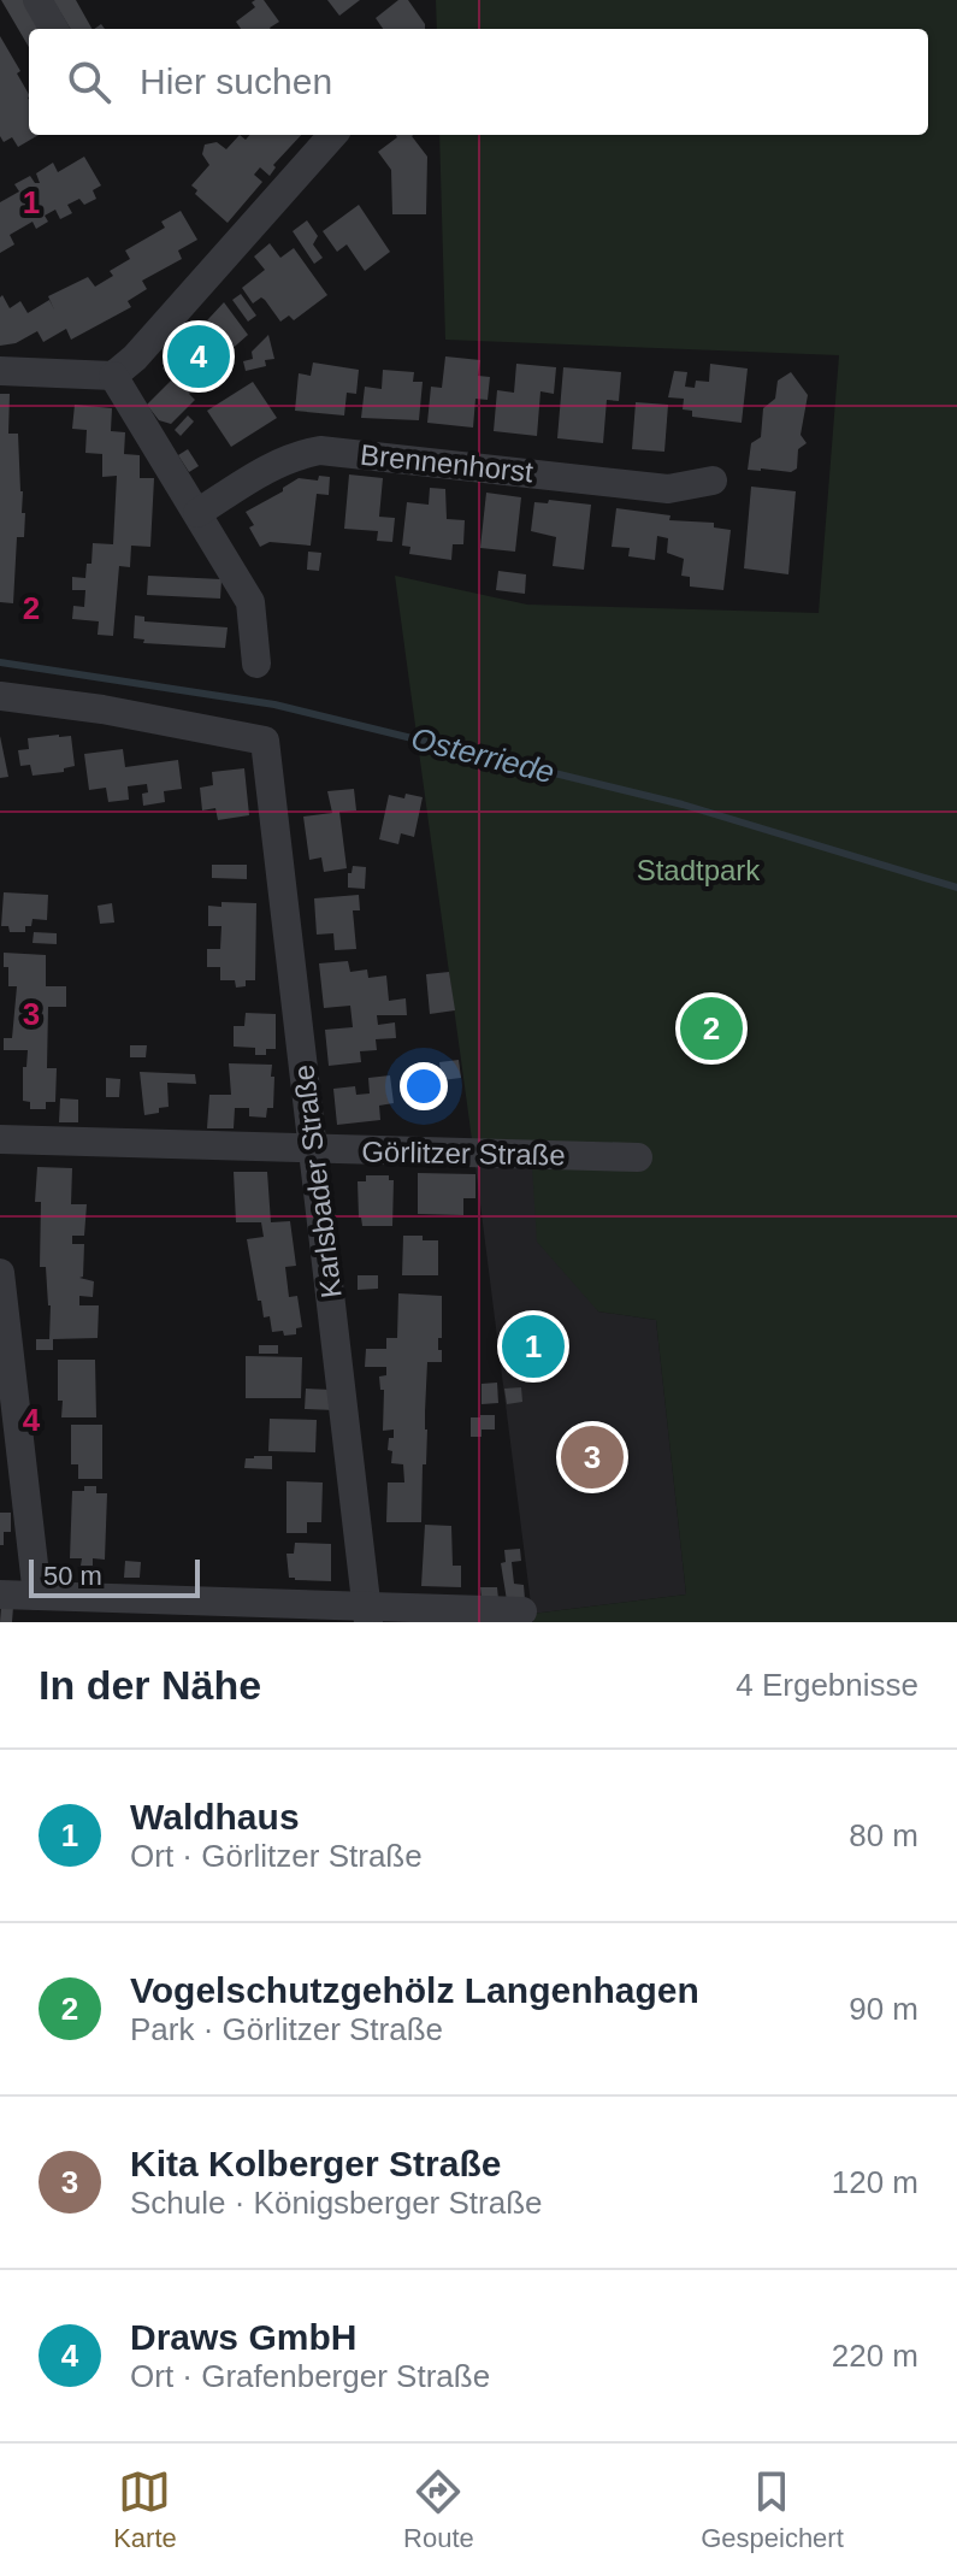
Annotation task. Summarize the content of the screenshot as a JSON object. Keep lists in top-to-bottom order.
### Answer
{
  "streets": {
    "street": ["Brennenhorst", "Görlitzer Straße", "Karlsbader Straße"]
  },
  "crossings": [
    ["Görlitzer Straße", "Karlsbader Straße"]
  ],
  "water": ["Osterriede"],
  "parks": ["Stadtpark"],
  "scale_bar": "50 m",
  "page": {
    "search": "Hier suchen",
    "pins": [
      "4",
      "2",
      "1",
      "3"
    ],
    "scale": "50 m",
    "heading": ["In der Nähe", "4 Ergebnisse"],
    "list": [
      {
        "mark": "1",
        "name": "Waldhaus",
        "note": "Ort · Görlitzer Straße",
        "value": "80 m"
      },
      {
        "mark": "2",
        "name": "Vogelschutzgehölz Langenhagen",
        "note": "Park · Görlitzer Straße",
        "value": "90 m"
      },
      {
        "mark": "3",
        "name": "Kita Kolberger Straße",
        "note": "Schule · Königsberger Straße",
        "value": "120 m"
      },
      {
        "mark": "4",
        "name": "Draws GmbH",
        "note": "Ort · Grafenberger Straße",
        "value": "220 m"
      }
    ],
    "nav": ["Karte", "Route", "Gespeichert"]
  },
  "grid": {
    "rows": [
      "1",
      "2",
      "3",
      "4"
    ]
  }
}
